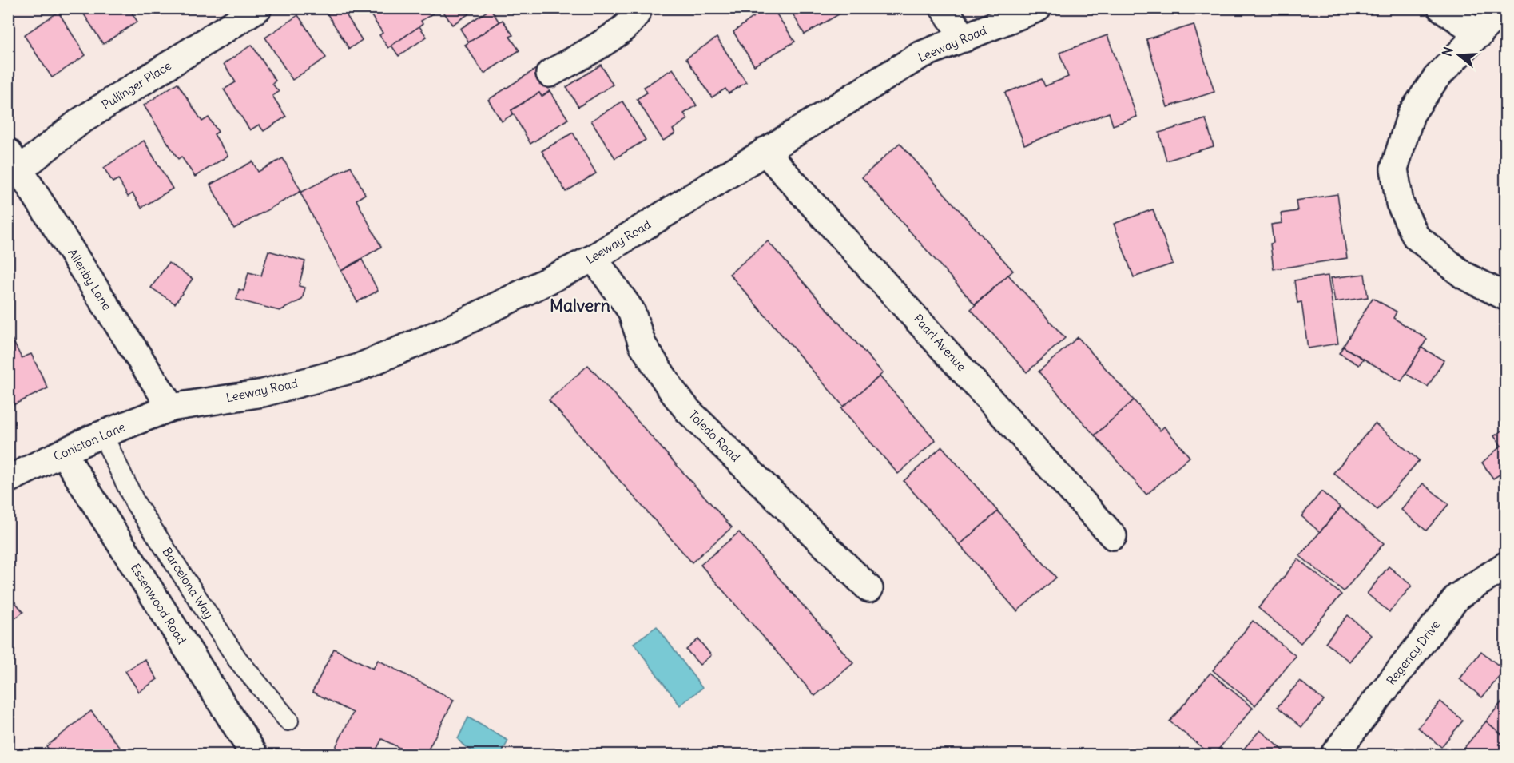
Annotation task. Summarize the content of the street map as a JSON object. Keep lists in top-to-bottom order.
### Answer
{
  "streets": {
    "street": [
      "Leeway Road",
      "Pullinger Place",
      "Allenby Lane",
      "Paarl Avenue",
      "Toledo Road",
      "Coniston Lane",
      "Essenwood Road",
      "Regency Drive"
    ],
    "lane": ["Barcelona Way"]
  },
  "crossings": [
    ["Leeway Road", "Allenby Lane"],
    ["Leeway Road", "Paarl Avenue"],
    ["Leeway Road", "Toledo Road"],
    ["Leeway Road", "Coniston Lane"],
    ["Pullinger Place", "Allenby Lane"],
    ["Allenby Lane", "Coniston Lane"],
    ["Coniston Lane", "Barcelona Way"],
    ["Coniston Lane", "Essenwood Road"]
  ],
  "districts": ["Malvern"],
  "north": "left"
}
